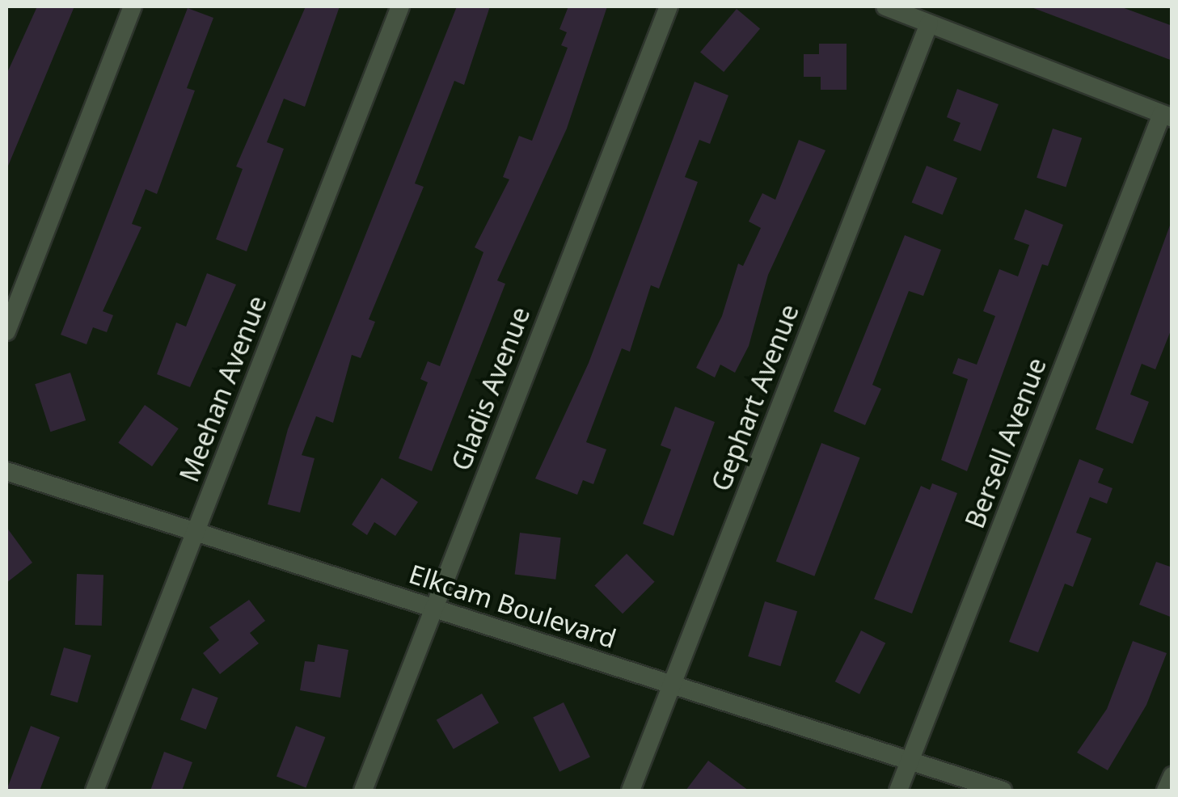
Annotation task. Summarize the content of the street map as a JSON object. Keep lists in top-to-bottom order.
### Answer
{
  "streets": {
    "street": [
      "Meehan Avenue",
      "Gladis Avenue",
      "Gephart Avenue",
      "Bersell Avenue",
      "Elkcam Boulevard"
    ]
  },
  "crossings": [
    ["Meehan Avenue", "Elkcam Boulevard"],
    ["Gladis Avenue", "Elkcam Boulevard"],
    ["Gephart Avenue", "Elkcam Boulevard"],
    ["Bersell Avenue", "Elkcam Boulevard"]
  ]
}
